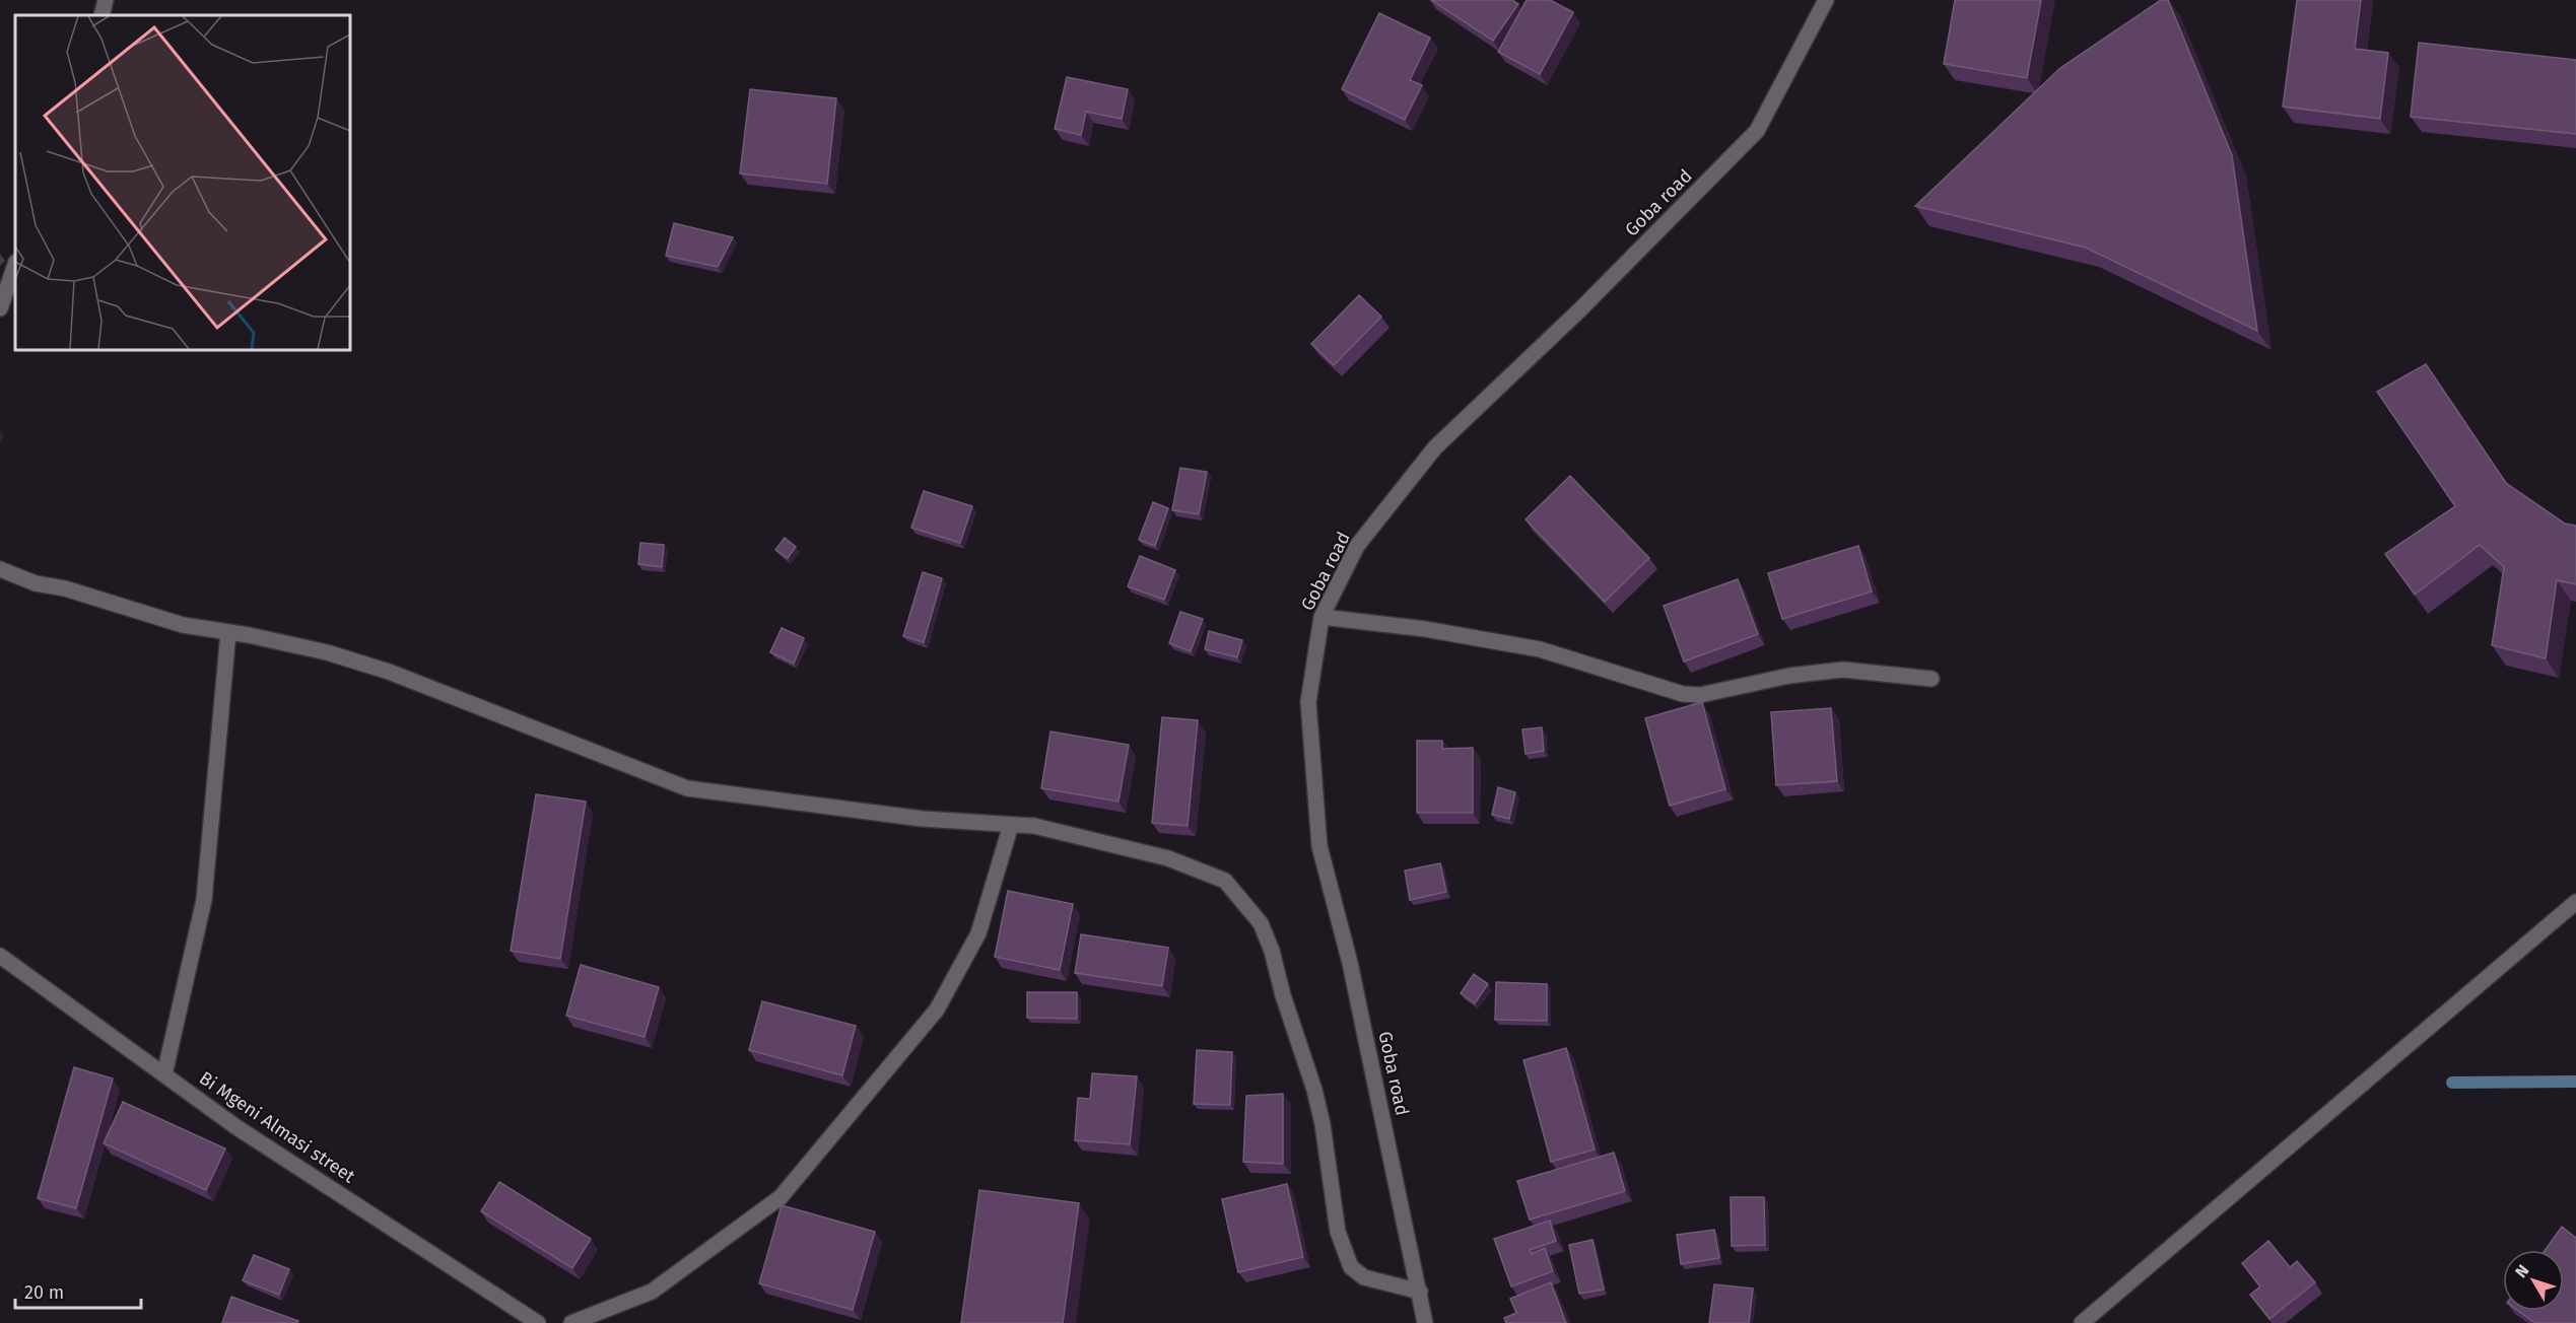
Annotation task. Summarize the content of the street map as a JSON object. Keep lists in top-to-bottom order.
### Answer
{
  "streets": {
    "street": ["Goba road", "Bi Mgeni Almasi street"]
  },
  "scale_bar": "20 m",
  "north": "top left"
}
